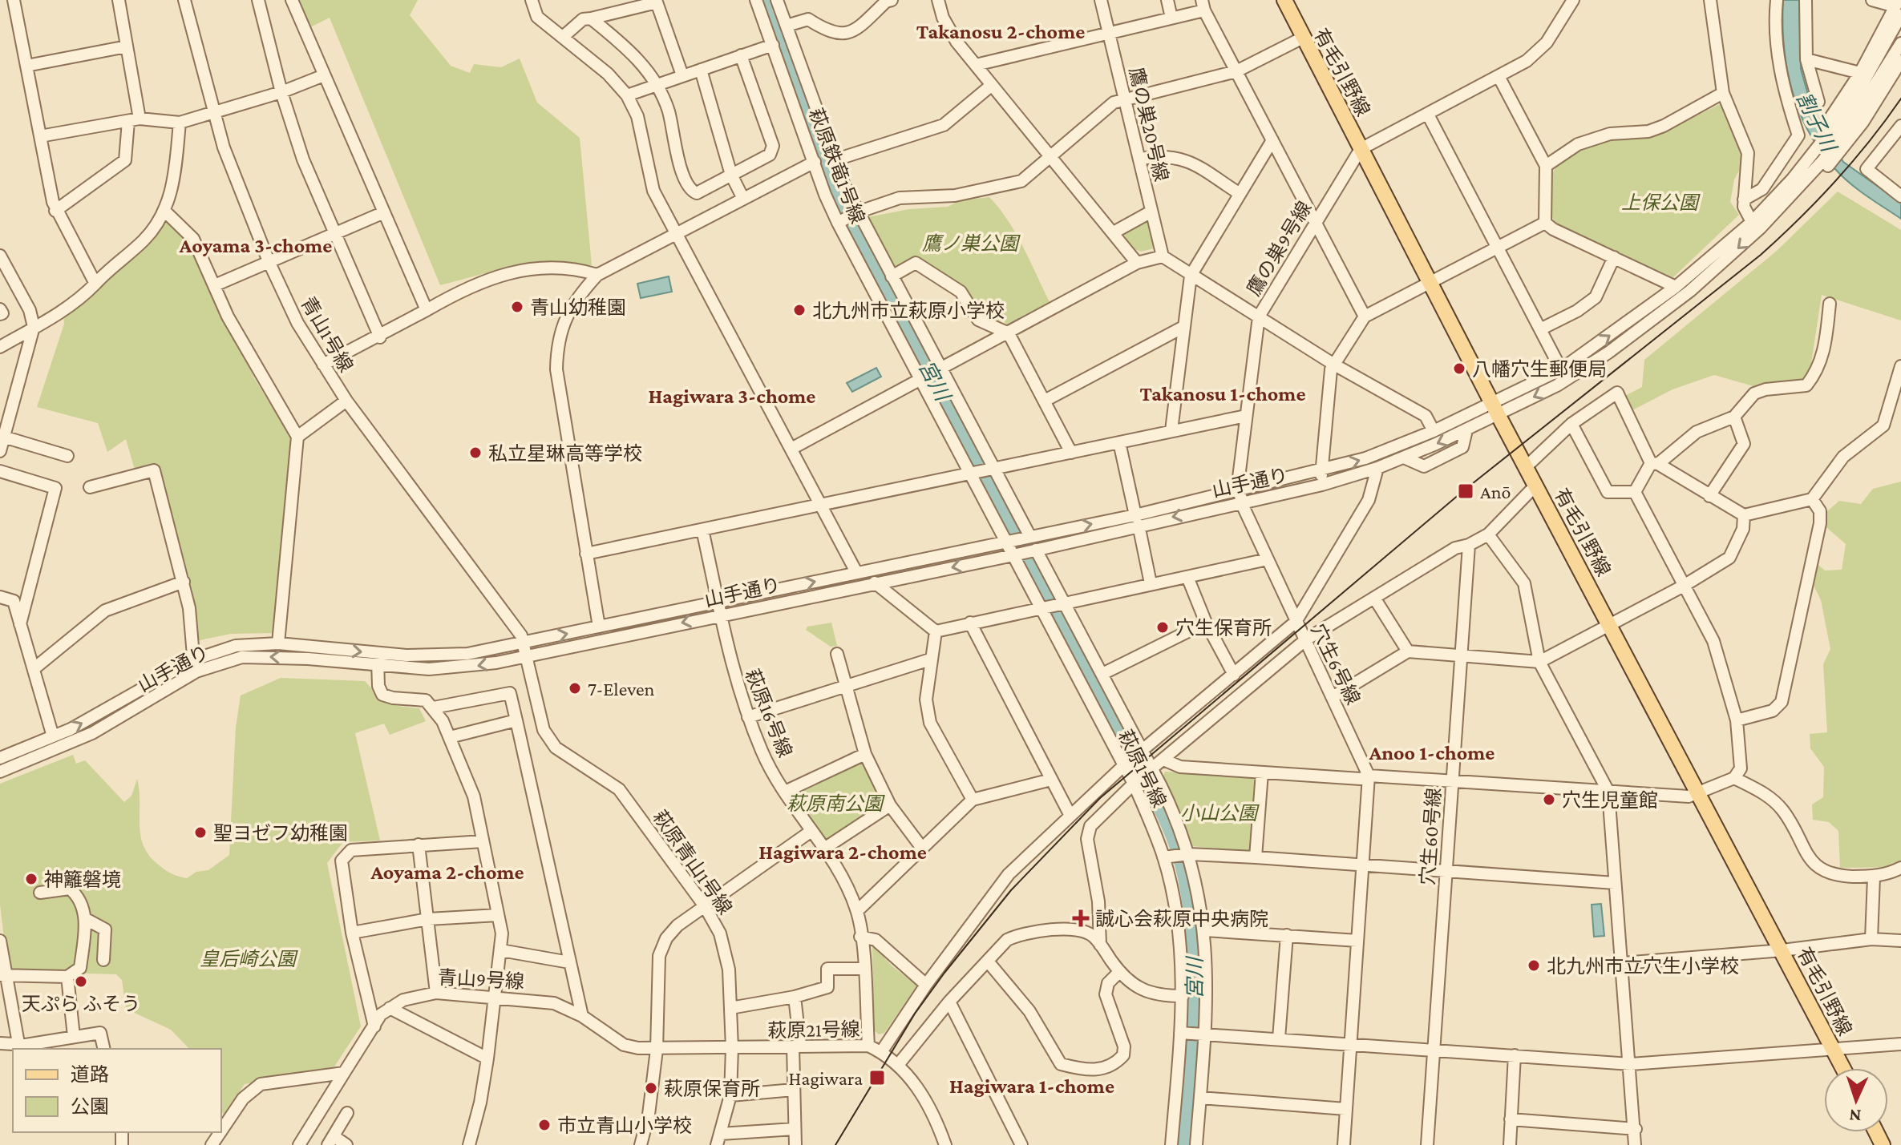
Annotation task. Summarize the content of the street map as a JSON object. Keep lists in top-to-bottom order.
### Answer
{
  "streets": {
    "main road": ["有毛引野線"],
    "street": [
      "鷹の巣20号線",
      "萩原鉄竜1号線",
      "鷹の巣9号線",
      "青山1号線",
      "山手通り",
      "穴生6号線",
      "萩原16号線",
      "萩原1号線",
      "穴生60号線",
      "萩原青山1号線",
      "青山9号線",
      "萩原21号線"
    ]
  },
  "crossings": [
    ["有毛引野線", "鷹の巣9号線"],
    ["有毛引野線", "山手通り"],
    ["萩原鉄竜1号線", "山手通り"],
    ["萩原鉄竜1号線", "萩原1号線"],
    ["鷹の巣9号線", "山手通り"],
    ["鷹の巣9号線", "穴生6号線"],
    ["青山1号線", "山手通り"],
    ["青山1号線", "萩原青山1号線"],
    ["山手通り", "穴生6号線"],
    ["山手通り", "萩原16号線"],
    ["山手通り", "萩原1号線"],
    ["山手通り", "萩原青山1号線"],
    ["萩原16号線", "萩原21号線"],
    ["萩原青山1号線", "青山9号線"],
    ["萩原青山1号線", "萩原21号線"],
    ["青山9号線", "萩原21号線"]
  ],
  "districts": [
    "Takanosu 2-chome",
    "Aoyama 3-chome",
    "Takanosu 1-chome",
    "Hagiwara 3-chome",
    "Anoo 1-chome",
    "Hagiwara 2-chome",
    "Aoyama 2-chome",
    "Hagiwara 1-chome"
  ],
  "water": ["割子川", "宮川"],
  "parks": [
    "上保公園",
    "鷹ノ巣公園",
    "萩原南公園",
    "小山公園",
    "皇后崎公園"
  ],
  "places": {
    "other": [
      "青山幼稚園",
      "北九州市立萩原小学校",
      "八幡穴生郵便局",
      "私立星琳高等学校",
      "穴生保育所",
      "7-Eleven",
      "穴生児童館",
      "聖ヨゼフ幼稚園",
      "神籬磐境",
      "北九州市立穴生小学校",
      "天ぷら ふそう",
      "萩原保育所",
      "市立青山小学校"
    ],
    "transit": ["Anō", "Hagiwara"],
    "health": ["誠心会萩原中央病院"]
  },
  "legend": ["道路", "公園"],
  "north": "bottom"
}
